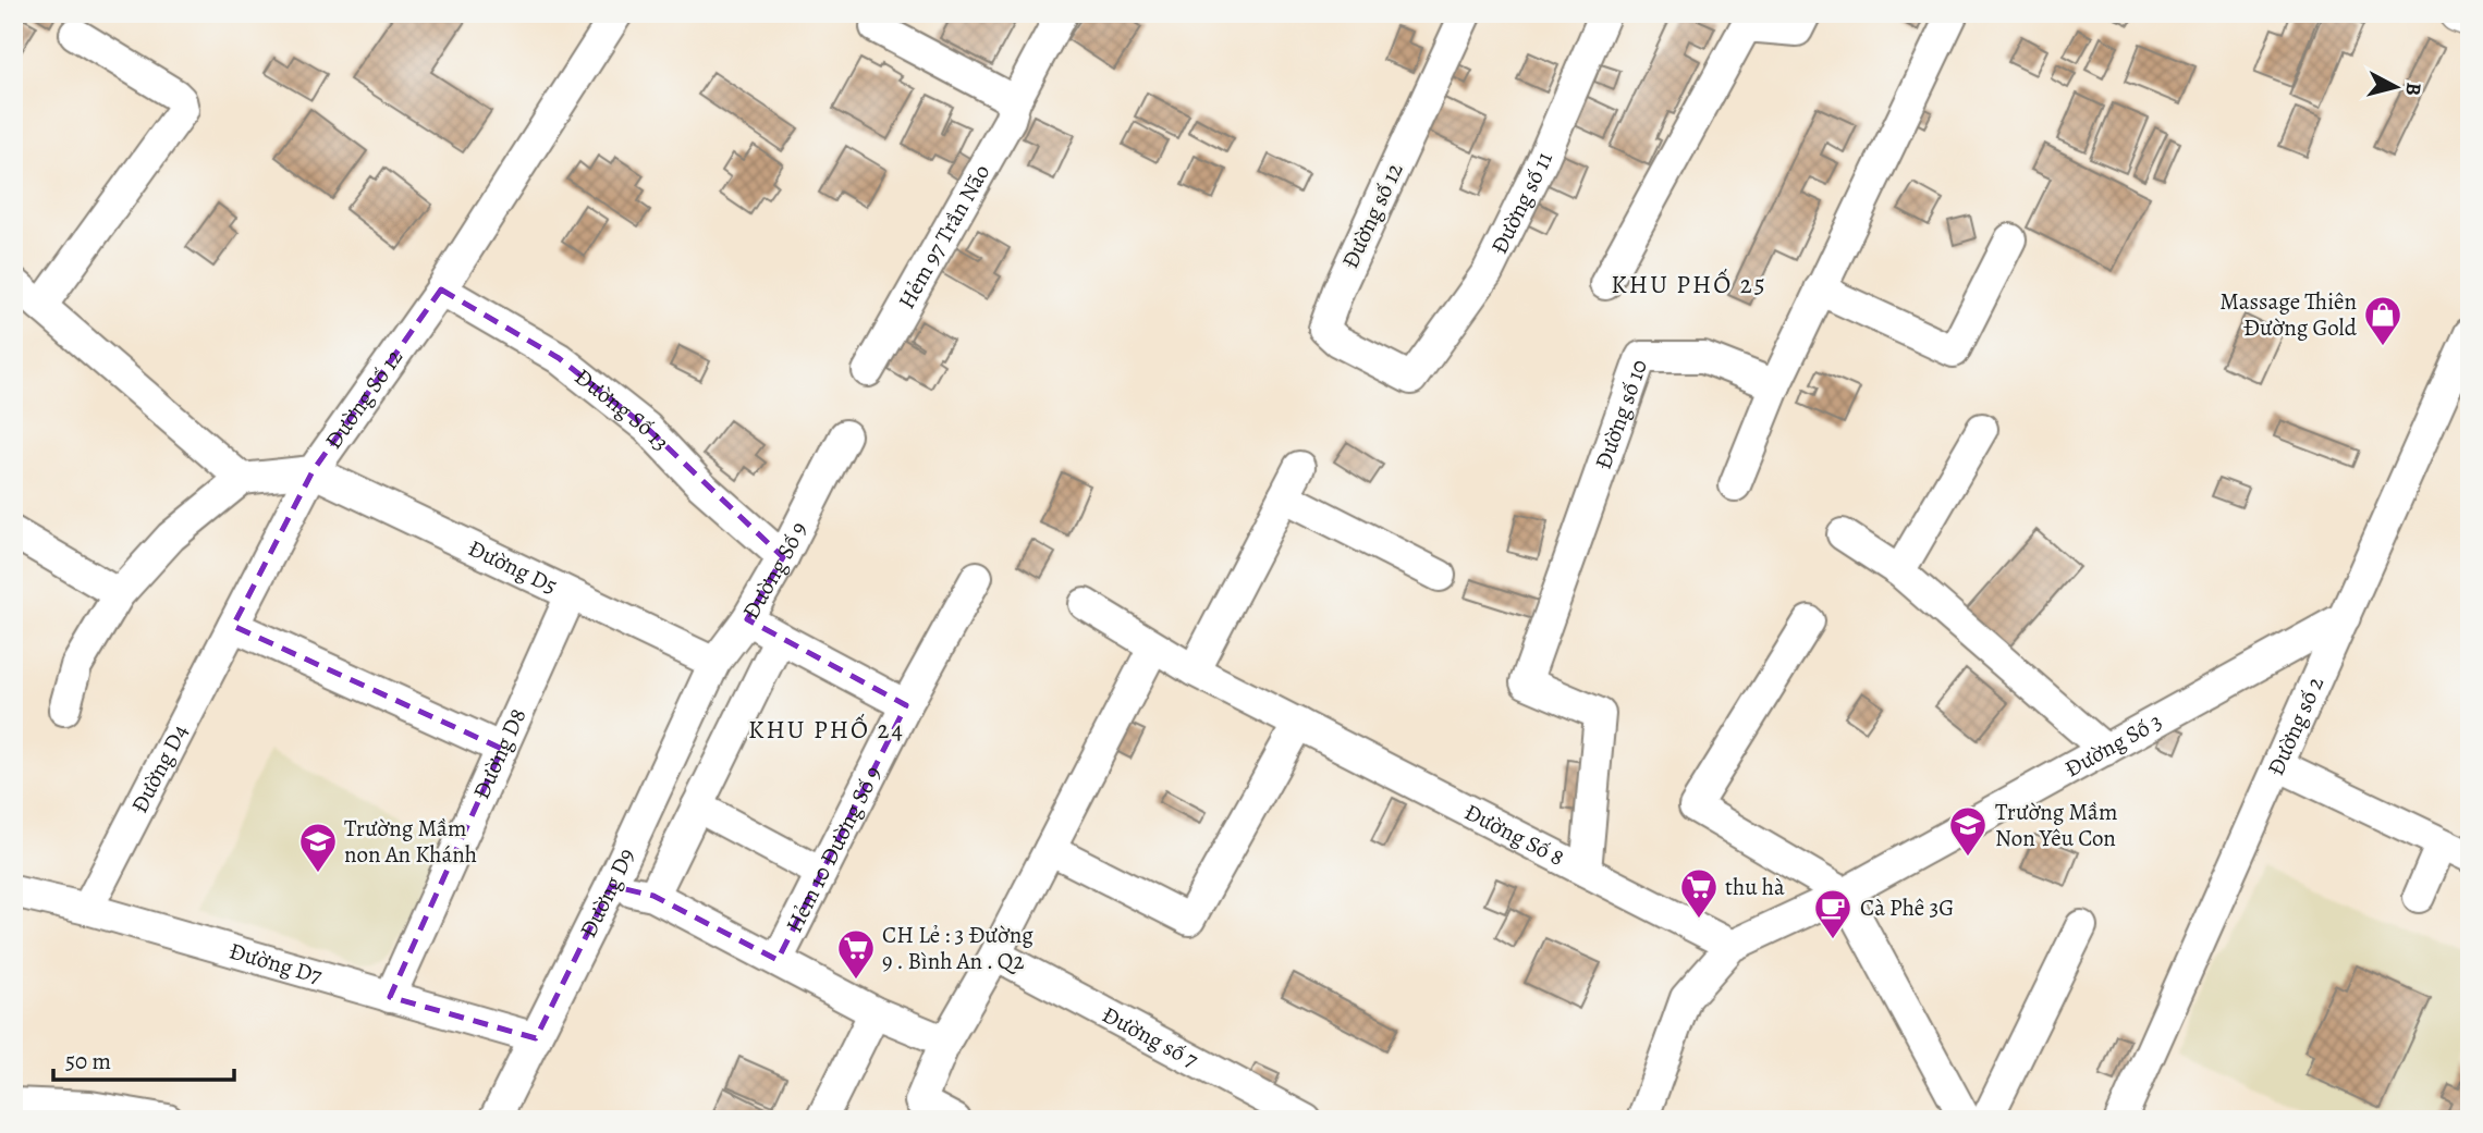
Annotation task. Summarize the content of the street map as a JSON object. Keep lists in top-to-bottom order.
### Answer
{
  "streets": {
    "street": [
      "Đường số 11",
      "Đường số 12",
      "Hẻm 97 Trần Não",
      "Đường Số 12",
      "Đường Số 13",
      "Đường số 10",
      "Đường D5",
      "Đường Số 9",
      "Đường số 2",
      "Đường Số 3",
      "Đường D8",
      "Đường D4",
      "Đường Số 8",
      "Hẻm 10 Đường Số 9",
      "Đường D9",
      "Đường D7",
      "Đường số 7"
    ]
  },
  "crossings": [
    ["Đường số 11", "Đường số 12"],
    ["Đường Số 12", "Đường Số 13"],
    ["Đường Số 12", "Đường D5"],
    ["Đường Số 12", "Đường D4"],
    ["Đường Số 13", "Đường Số 9"],
    ["Đường số 10", "Đường Số 8"],
    ["Đường D5", "Đường D8"],
    ["Đường D5", "Đường D4"],
    ["Đường D5", "Đường D9"],
    ["Đường Số 9", "Đường D9"],
    ["Đường số 2", "Đường Số 3"],
    ["Đường Số 3", "Đường Số 8"],
    ["Đường D8", "Đường D7"],
    ["Đường D4", "Đường D7"],
    ["Đường D9", "Đường D7"]
  ],
  "districts": ["KHU PHỐ 25", "KHU PHỐ 24"],
  "places": {
    "shop": ["Massage Thiên Đường Gold"],
    "school or university": ["Trường Mầm Non Yêu Con", "Trường Mầm non An Khánh"],
    "supermarket": ["thu hà", "CH Lẻ : 3 Đường 9 . Bình An . Q2"],
    "cafe": ["Cà Phê 3G"]
  },
  "scale_bar": "50 m",
  "north": "right"
}
